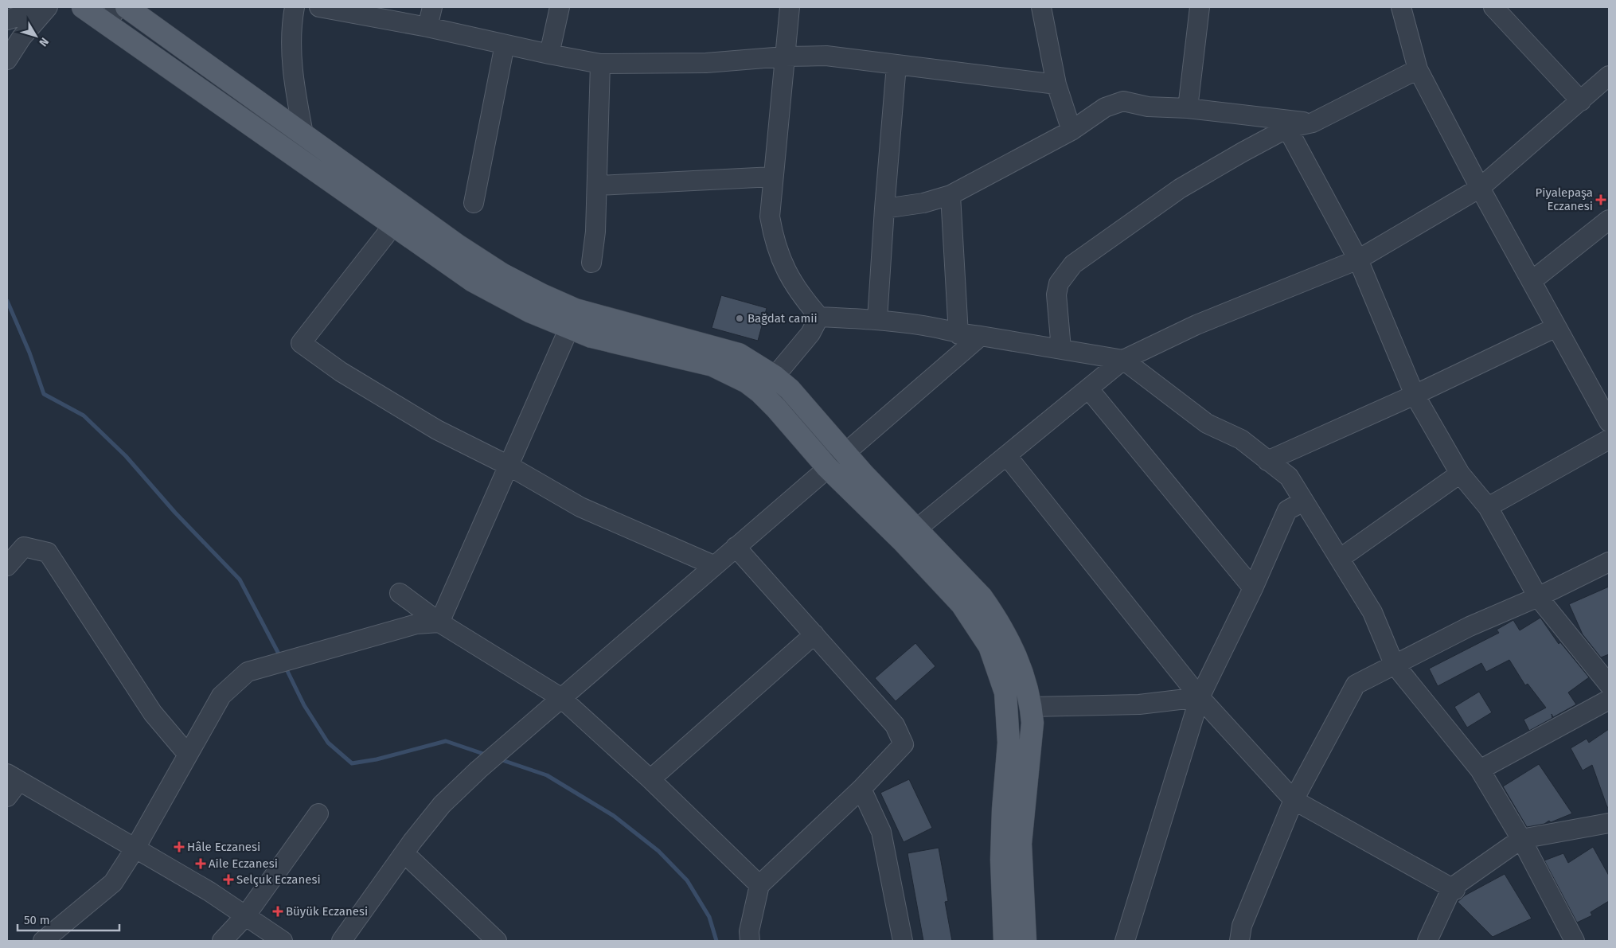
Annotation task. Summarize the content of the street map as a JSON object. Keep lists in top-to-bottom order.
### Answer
{
  "places": {
    "health": [
      "Piyalepaşa Eczanesi",
      "Hâle Eczanesi",
      "Aile Eczanesi",
      "Selçuk Eczanesi",
      "Büyük Eczanesi"
    ],
    "other": ["Bağdat camii"]
  },
  "scale_bar": "50 m",
  "north": "bottom right"
}
